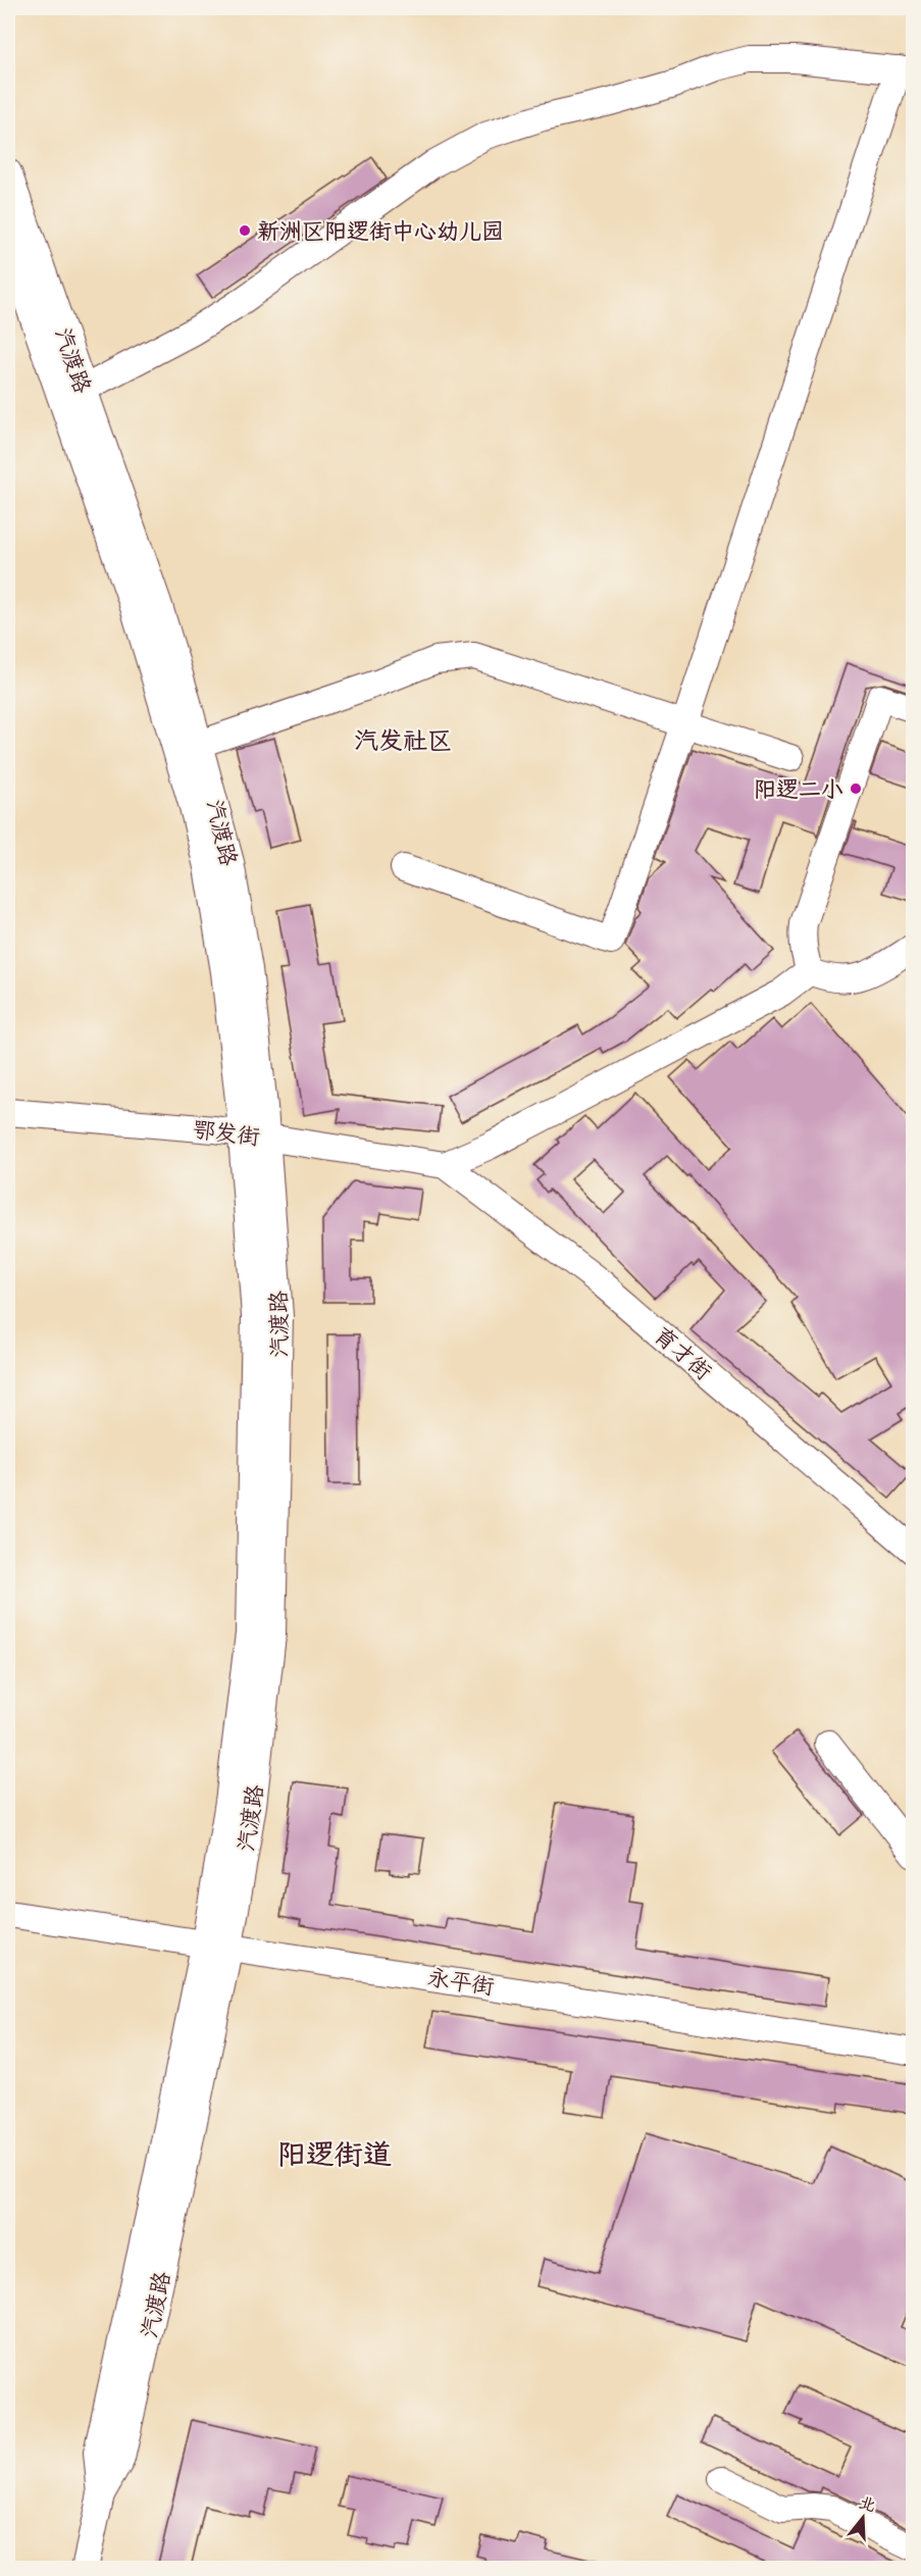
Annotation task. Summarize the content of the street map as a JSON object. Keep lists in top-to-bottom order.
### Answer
{
  "streets": {
    "street": [
      "汽渡路",
      "鄂发街",
      "育才街",
      "永平街"
    ]
  },
  "crossings": [
    ["汽渡路", "鄂发街"],
    ["汽渡路", "永平街"],
    ["鄂发街", "育才街"]
  ],
  "districts": ["汽发社区", "阳逻街道"],
  "places": ["新洲区阳逻街中心幼儿园", "阳逻二小"],
  "north": "top"
}
